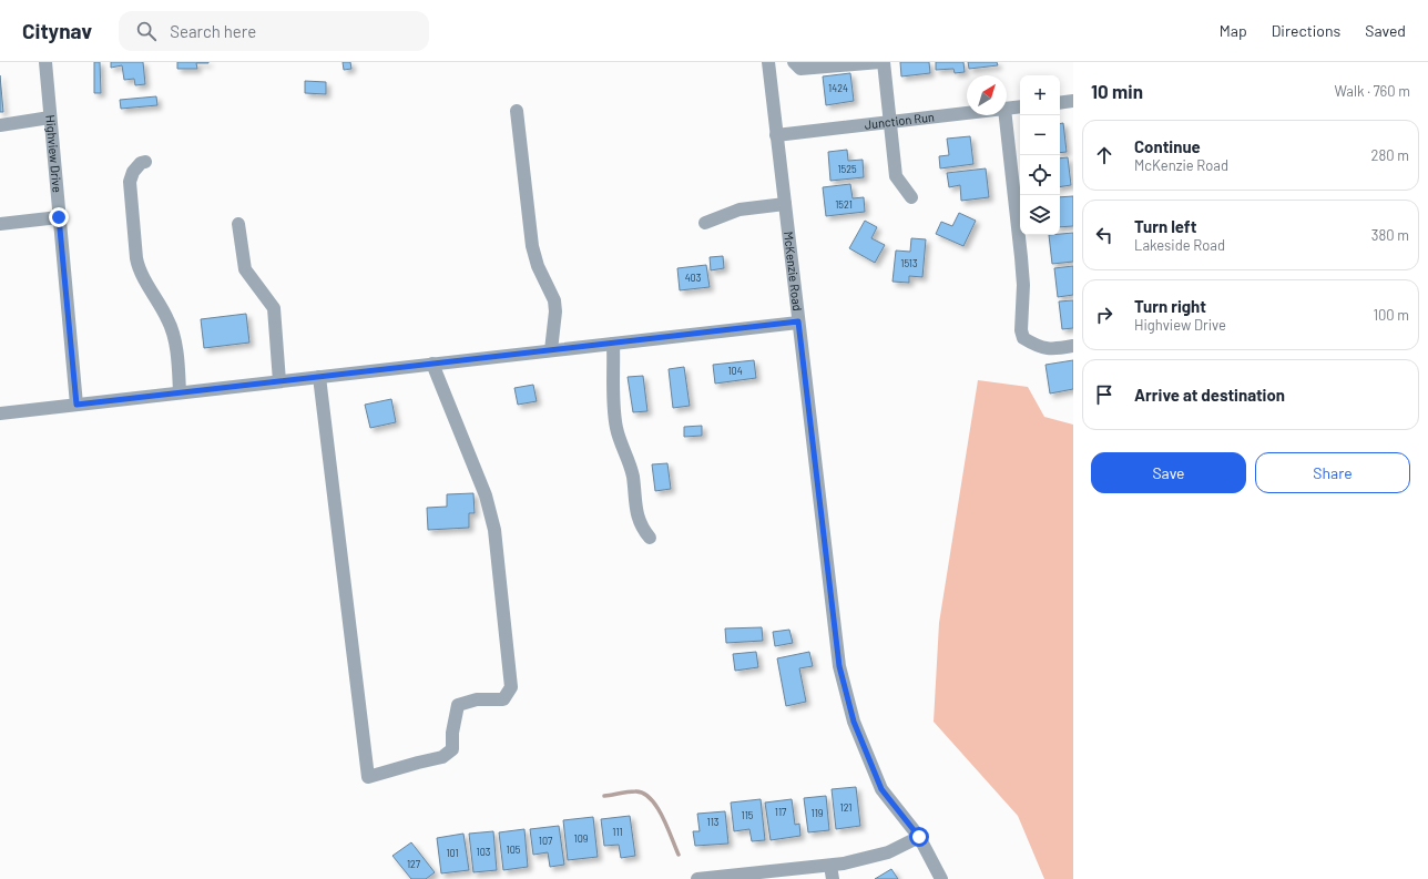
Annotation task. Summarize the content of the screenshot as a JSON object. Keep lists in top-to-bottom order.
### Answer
{
  "streets": {
    "street": ["Junction Run", "Highview Drive", "McKenzie Road"]
  },
  "crossings": [
    ["Junction Run", "McKenzie Road"]
  ],
  "house_numbers": [
    "1424",
    "1525",
    "1521",
    "1513",
    "403",
    "104",
    "121",
    "117",
    "119",
    "115",
    "113",
    "111",
    "109",
    "107",
    "105",
    "103",
    "101",
    "127"
  ],
  "north": "top right",
  "page": {
    "header": "Citynav",
    "search": "Search here",
    "nav": ["Map", "Directions", "Saved"],
    "heading": ["10 min", "Walk · 760 m"],
    "map_buttons": ["+", "−"],
    "list": [
      ["Continue", "McKenzie Road", "280 m"],
      ["Turn left", "Lakeside Road", "380 m"],
      ["Turn right", "Highview Drive", "100 m"],
      "Arrive at destination"
    ],
    "buttons": ["Save", "Share"]
  }
}
